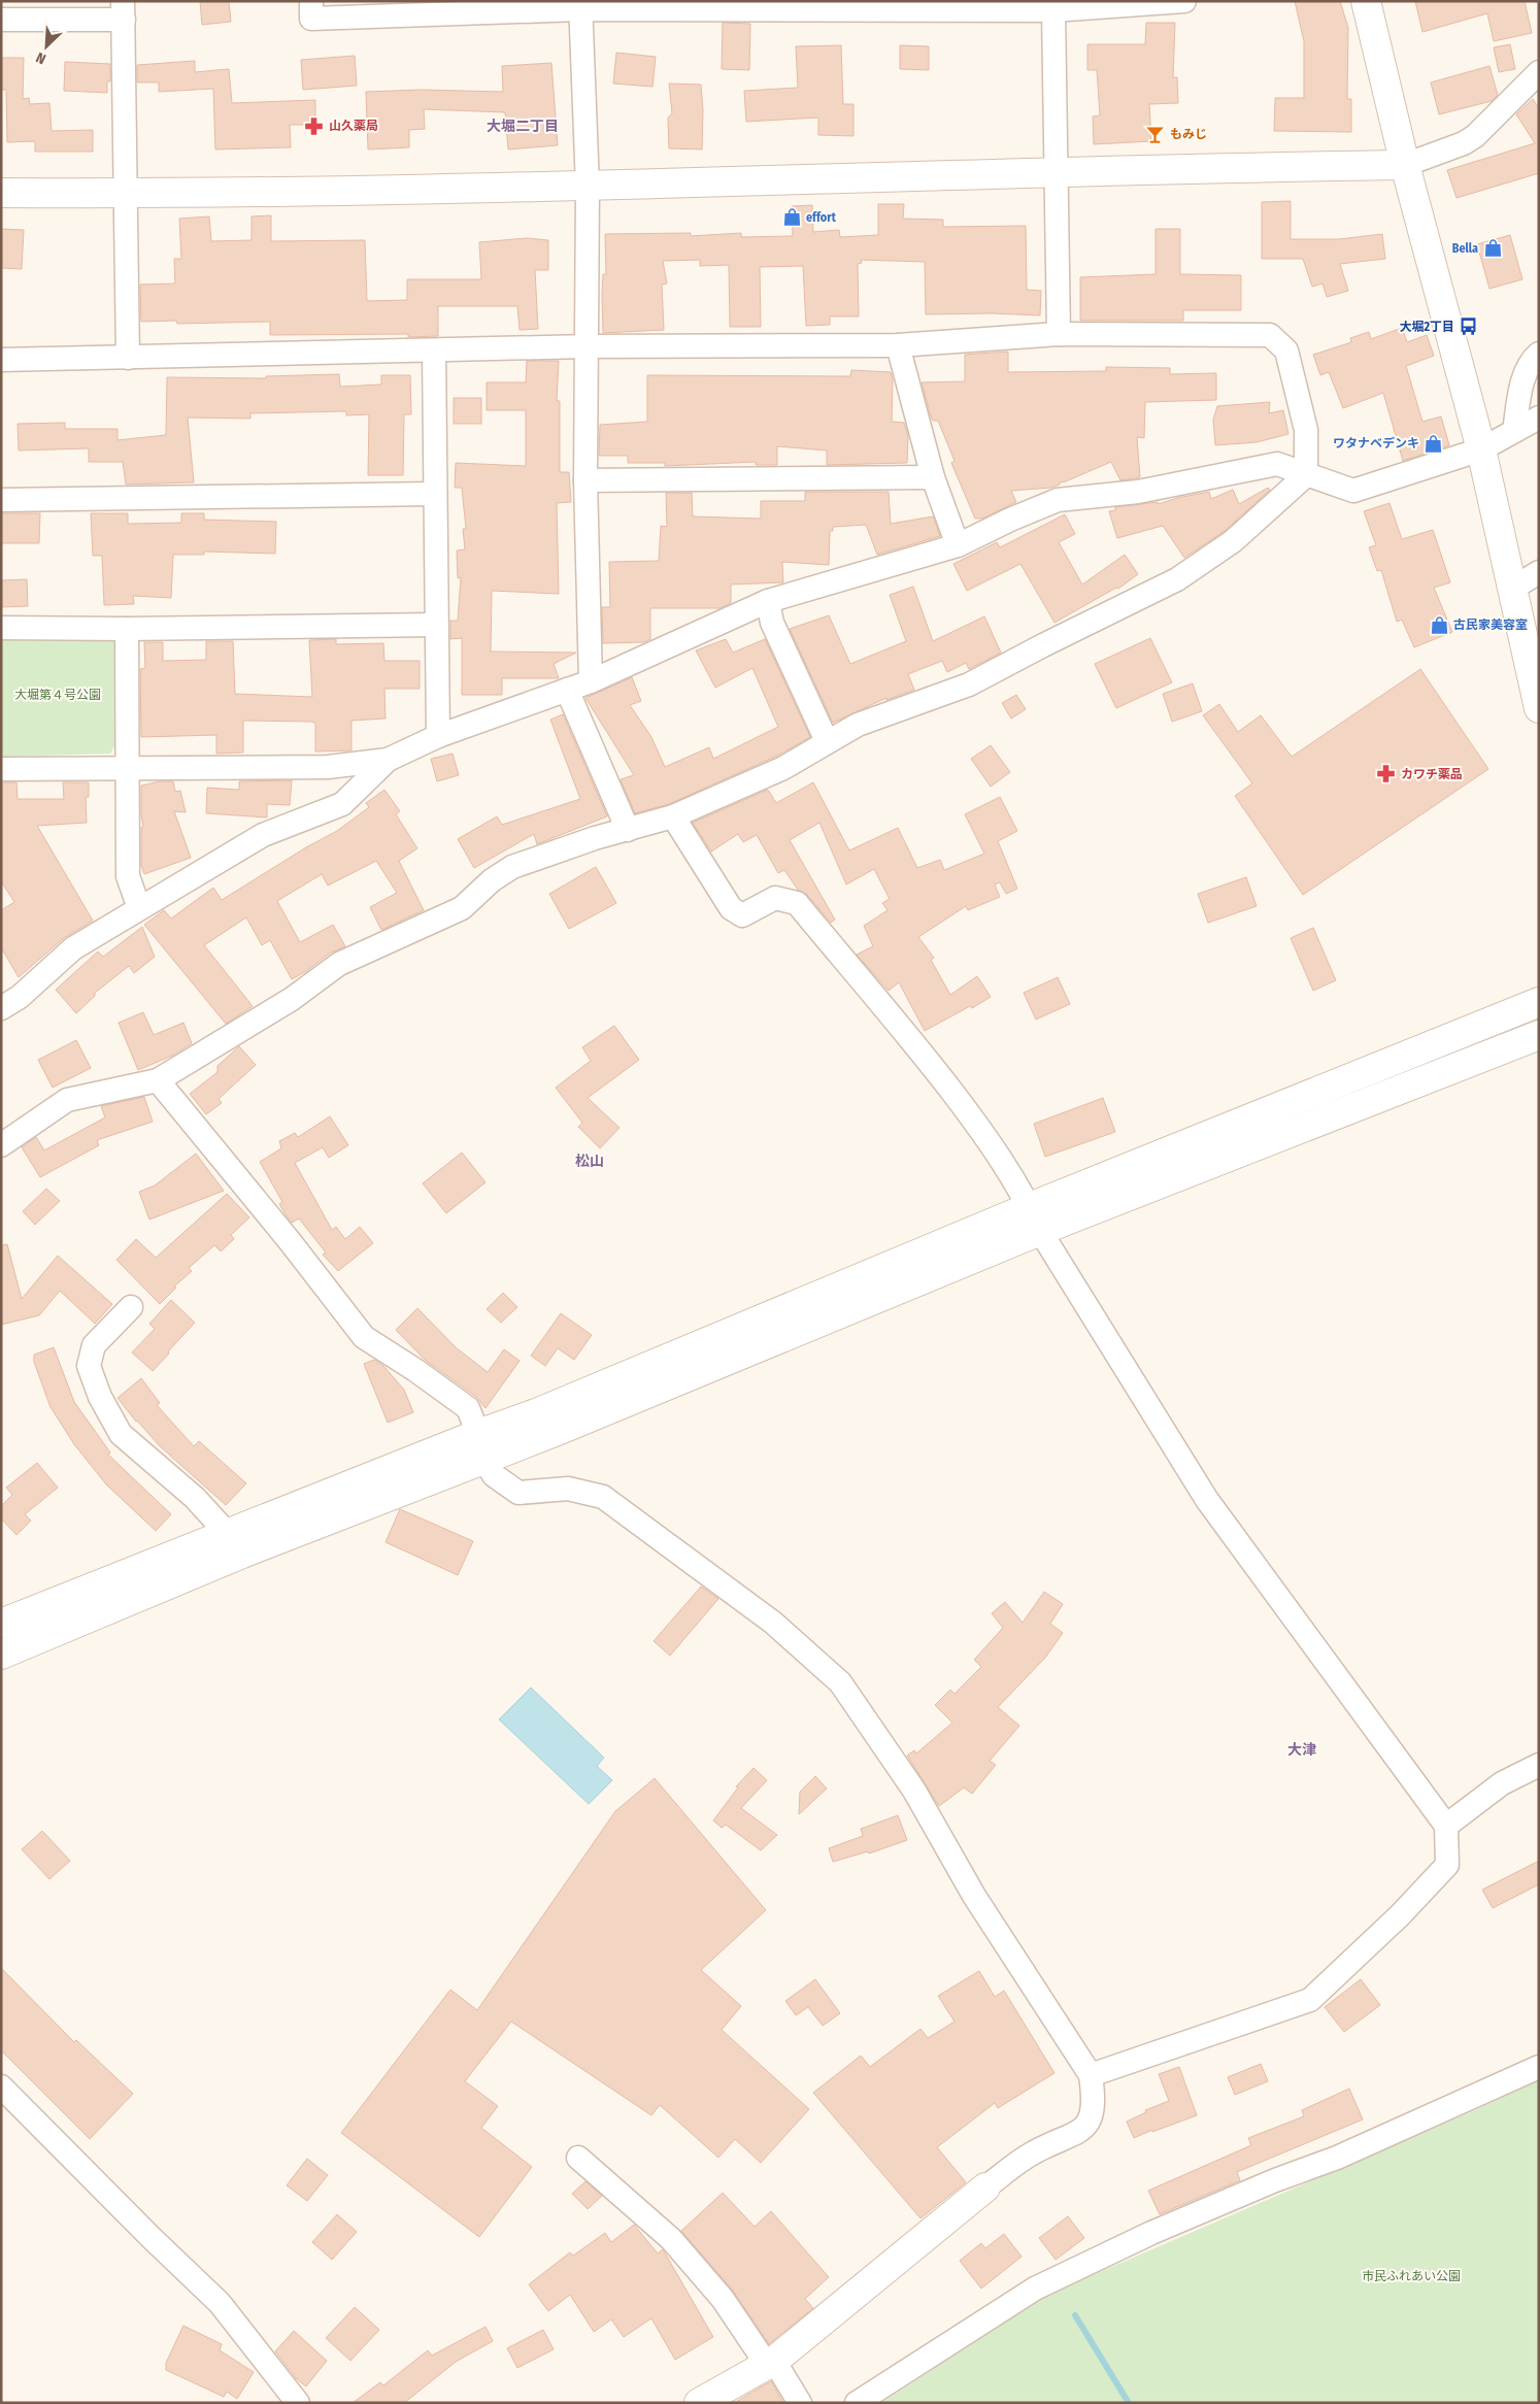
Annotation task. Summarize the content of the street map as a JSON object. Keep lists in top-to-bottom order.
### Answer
{
  "districts": ["大堀二丁目", "松山", "大津"],
  "parks": ["大堀第４号公園", "市民ふれあい公園"],
  "places": {
    "pharmacy": ["山久薬局", "カワチ薬品"],
    "bar": ["もみじ"],
    "shop": [
      "effort",
      "Bella",
      "ワタナベデンキ",
      "古民家美容室"
    ],
    "bus stop": ["大堀2丁目"]
  },
  "north": "bottom left"
}
